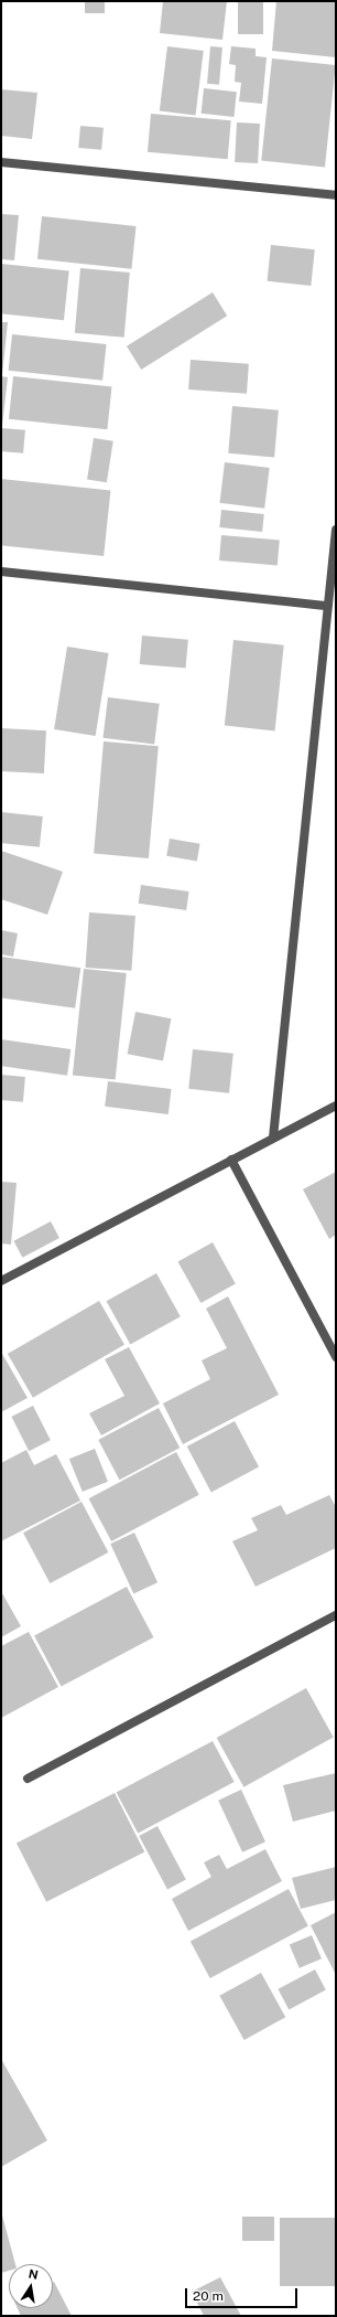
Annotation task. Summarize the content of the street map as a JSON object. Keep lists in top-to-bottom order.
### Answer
{
  "scale_bar": "20 m",
  "north": "top"
}
